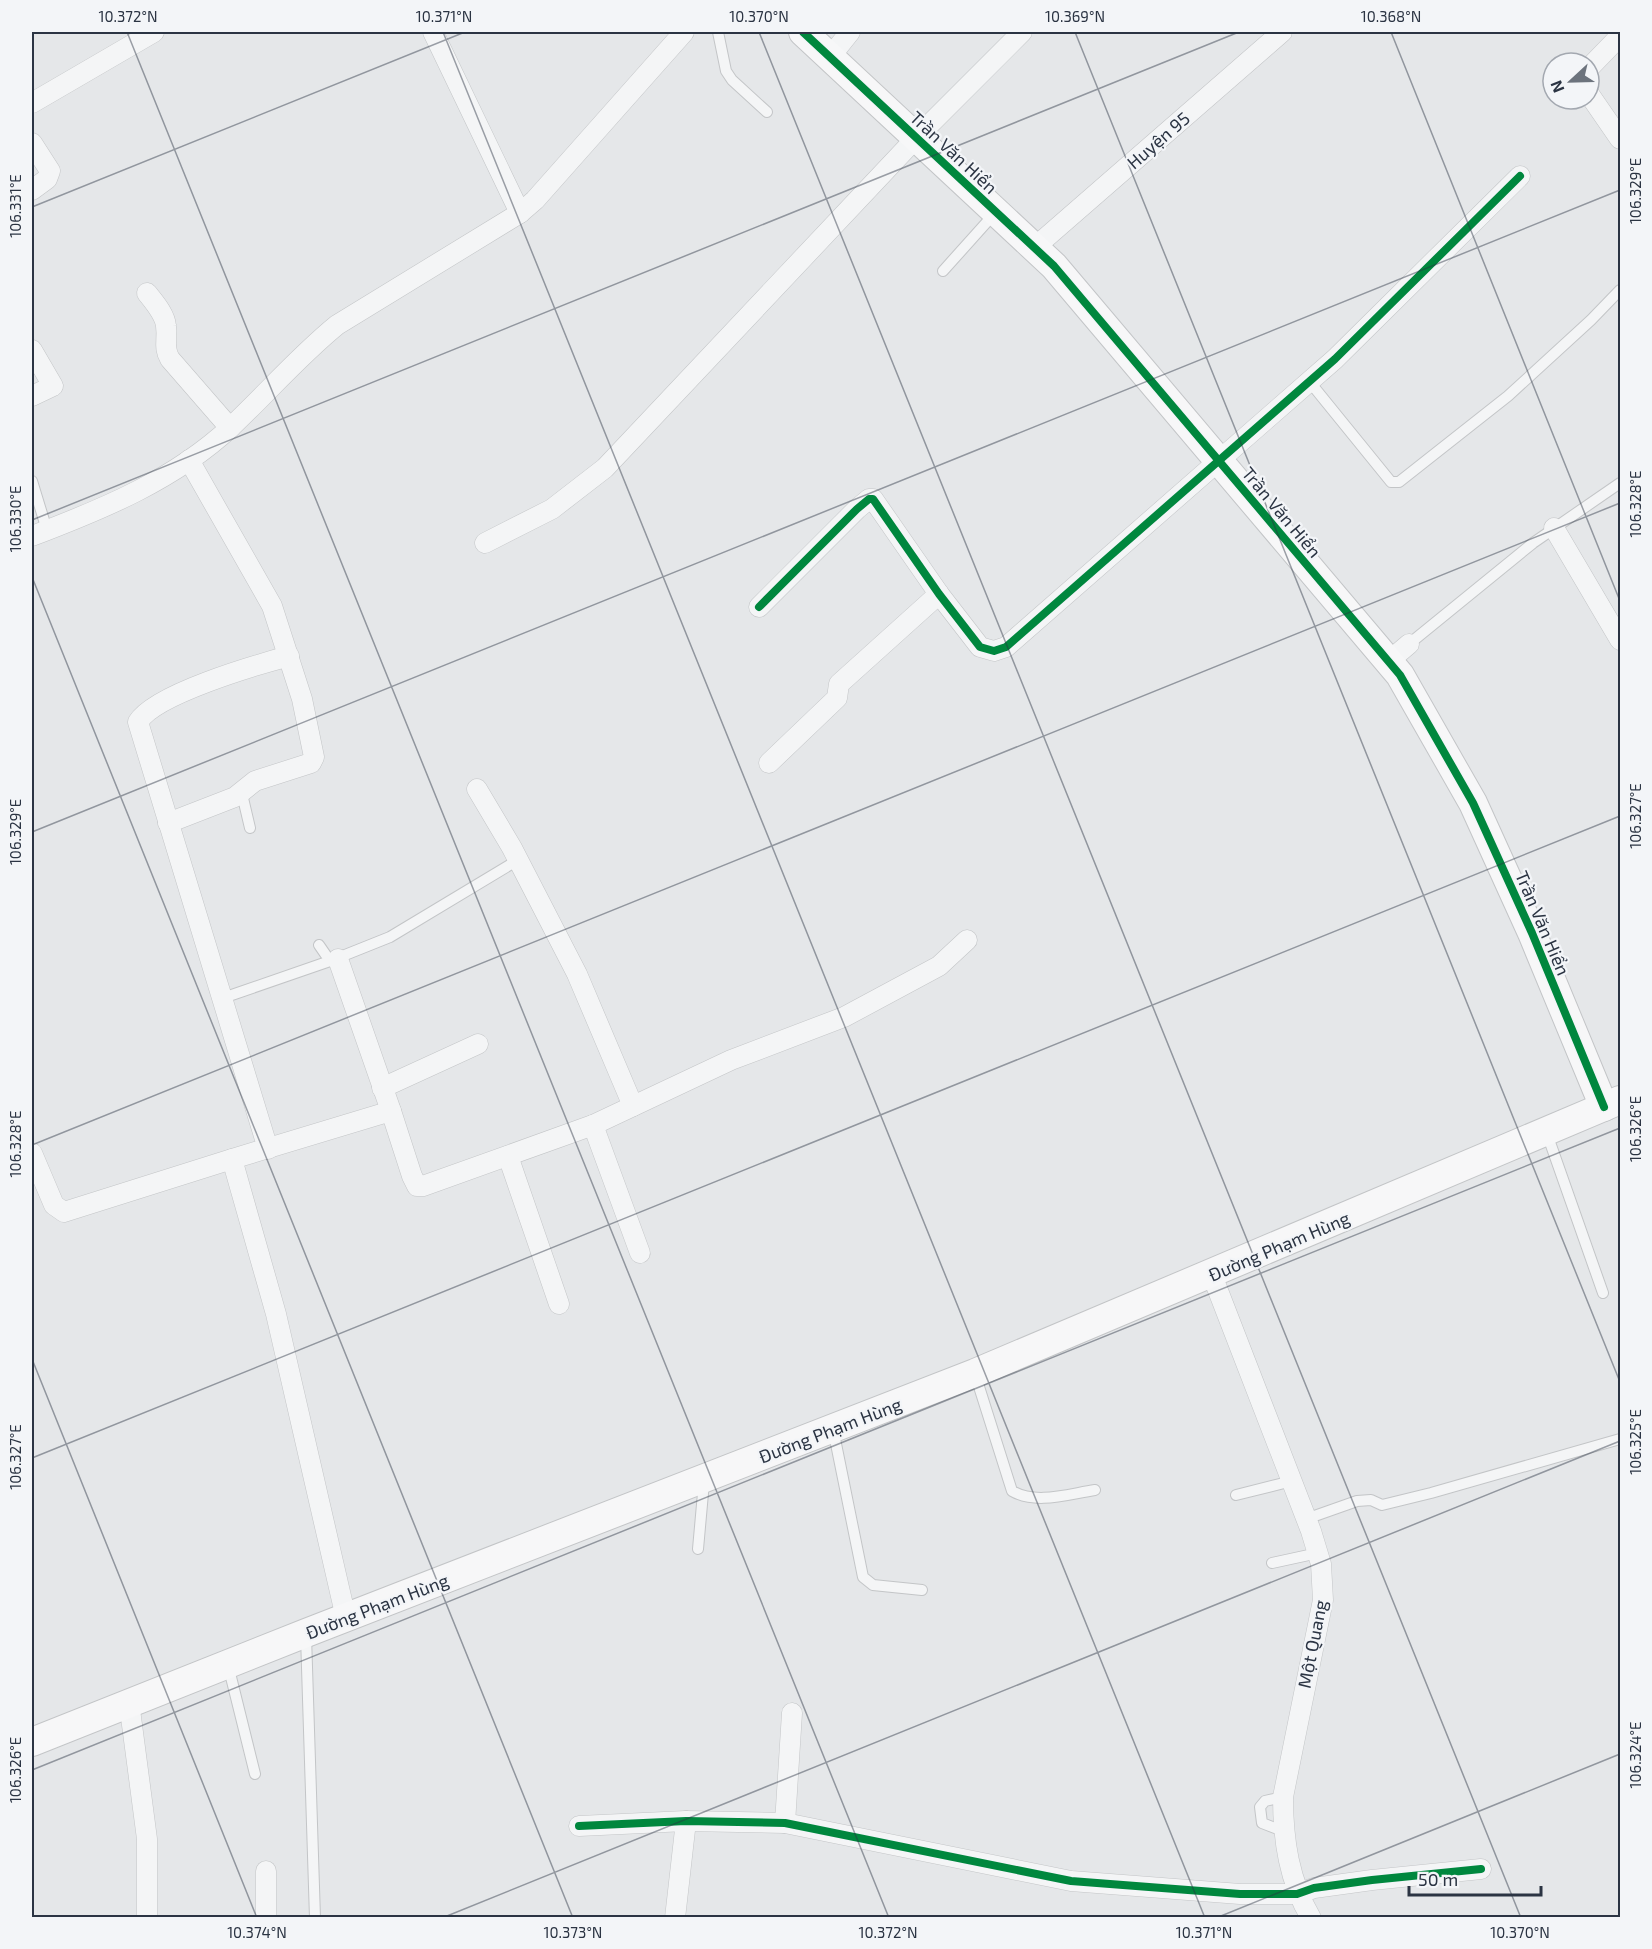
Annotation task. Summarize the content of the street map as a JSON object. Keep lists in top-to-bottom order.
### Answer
{
  "streets": {
    "main road": ["Trần Văn Hiển", "Đường Phạm Hùng"],
    "street": ["Huyện 95", "Một Quang"]
  },
  "crossings": [
    ["Huyện 95", "Trần Văn Hiển"],
    ["Trần Văn Hiển", "Đường Phạm Hùng"],
    ["Đường Phạm Hùng", "Một Quang"]
  ],
  "scale_bar": "50 m",
  "north": "left",
  "coordinates": [
    "10.372°N",
    "10.371°N",
    "10.370°N",
    "10.369°N",
    "10.368°N",
    "106.329°E",
    "106.331°E",
    "106.328°E",
    "106.330°E",
    "106.327°E",
    "106.326°E",
    "106.325°E",
    "106.324°E",
    "10.374°N",
    "10.373°N"
  ]
}
